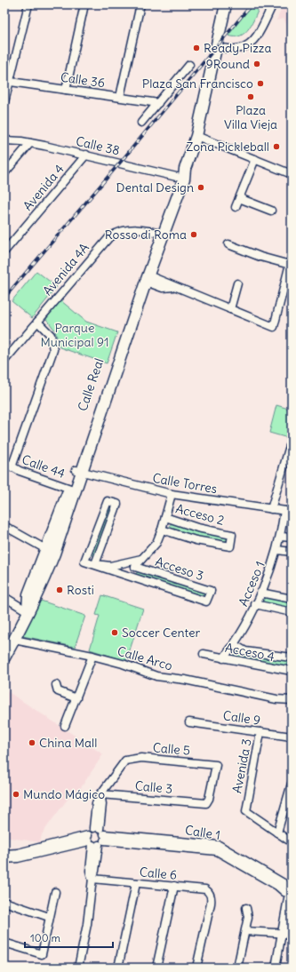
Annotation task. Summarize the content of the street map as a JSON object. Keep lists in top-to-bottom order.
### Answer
{
  "streets": {
    "main road": ["Calle Real"],
    "street": [
      "Calle 36",
      "Calle 38",
      "Avenida 4",
      "Avenida 4A",
      "Calle 44",
      "Calle Torres",
      "Acceso 2",
      "Acceso 3",
      "Acceso 1",
      "Acceso 4",
      "Calle Arco",
      "Calle 9",
      "Calle 5",
      "Avenida 3",
      "Calle 3",
      "Calle 1",
      "Calle 6"
    ]
  },
  "crossings": [
    ["Calle 38", "Avenida 4"],
    ["Calle 38", "Calle Real"],
    ["Avenida 4A", "Calle Real"],
    ["Calle Real", "Calle 44"],
    ["Calle Real", "Calle Torres"],
    ["Calle Real", "Calle Arco"],
    ["Calle Torres", "Acceso 1"],
    ["Acceso 1", "Acceso 4"],
    ["Calle 9", "Avenida 3"],
    ["Calle 5", "Calle 3"]
  ],
  "parks": ["Parque Municipal 91"],
  "places": [
    "Ready Pizza",
    "9Round",
    "Plaza San Francisco",
    "Plaza Villa Vieja",
    "Zona Pickleball",
    "Dental Design",
    "Rosso di Roma",
    "Rosti",
    "Soccer Center",
    "China Mall",
    "Mundo Mágico"
  ],
  "scale_bar": "100 m"
}
